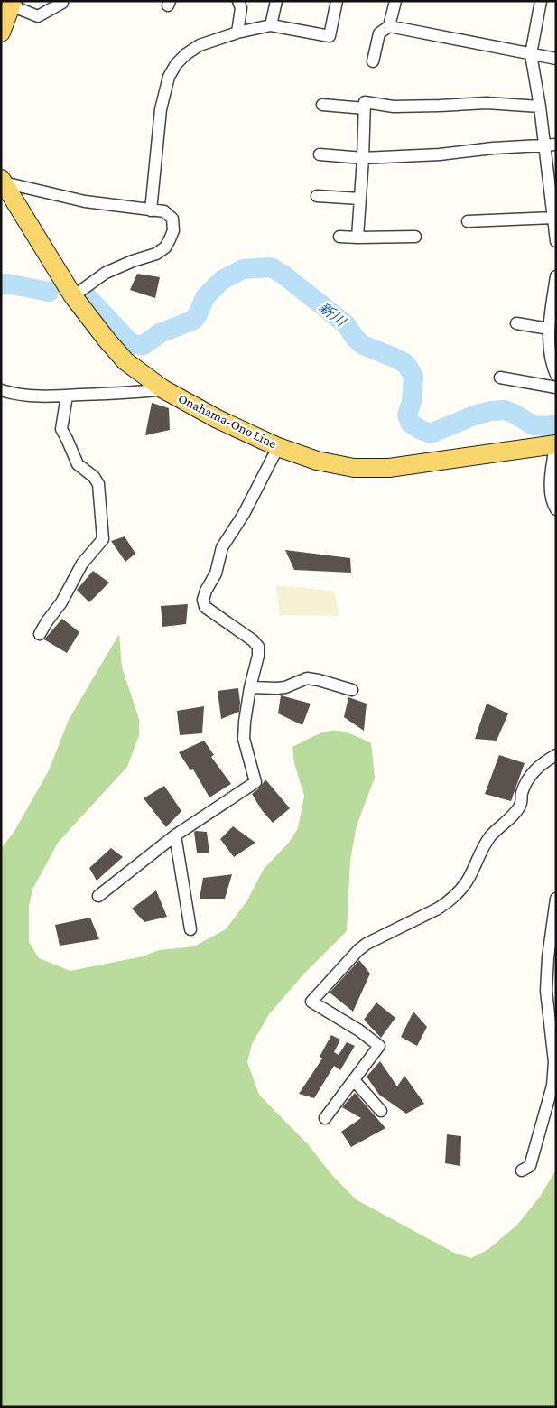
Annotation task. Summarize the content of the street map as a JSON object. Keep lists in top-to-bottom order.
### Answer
{
  "streets": {
    "main road": ["Onahama-Ono Line"]
  },
  "water": ["新川"]
}
